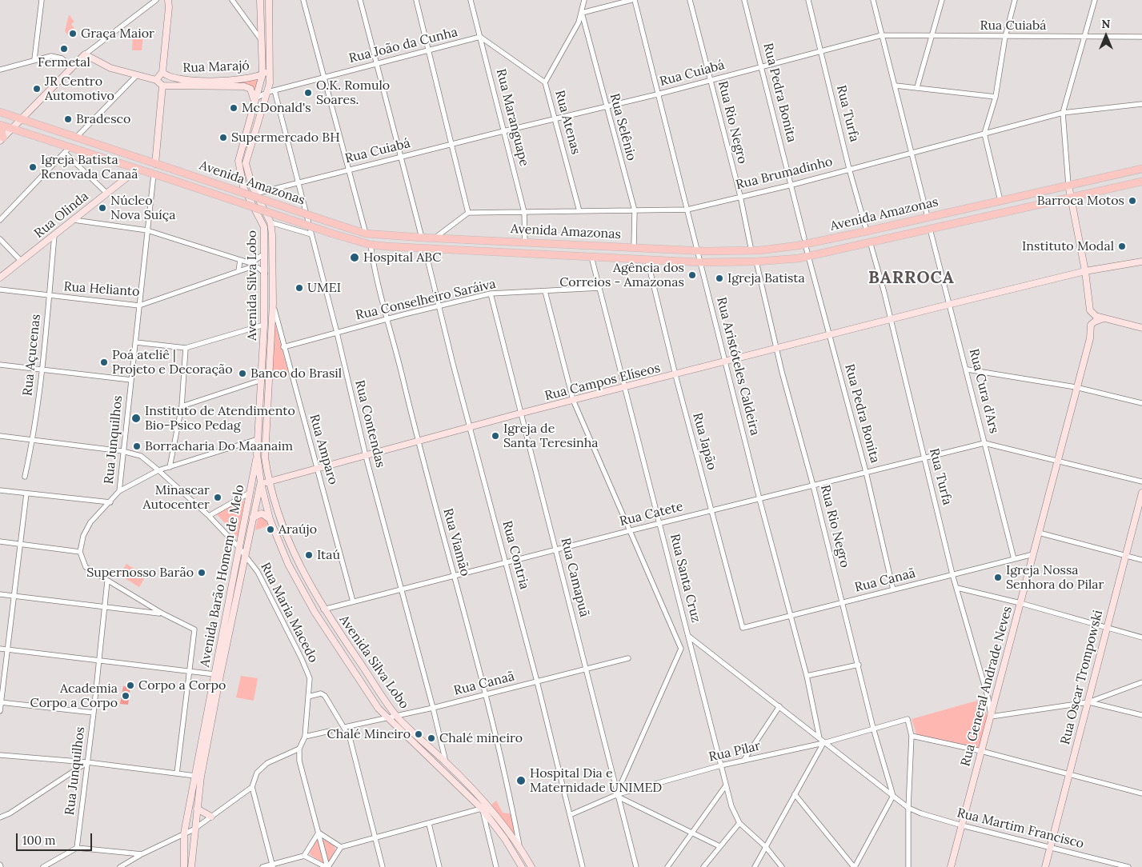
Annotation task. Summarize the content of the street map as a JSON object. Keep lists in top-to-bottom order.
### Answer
{
  "streets": {
    "main road": ["Avenida Amazonas"],
    "street": [
      "Rua Cuiabá",
      "Rua João da Cunha",
      "Rua Marajó",
      "Rua Pedra Bonita",
      "Rua Turfa",
      "Rua Maranguape",
      "Rua Atenas",
      "Rua Rio Negro",
      "Rua Selênio",
      "Rua Brumadinho",
      "Rua Olinda",
      "Avenida Silva Lobo",
      "Rua Helianto",
      "Rua Conselheiro Saráiva",
      "Rua Açucenas",
      "Rua Aristóteles Caldeira",
      "Rua Campos Elíseos",
      "Rua Cura d'Ars",
      "Rua Contendas",
      "Rua Junquilhos",
      "Rua Japão",
      "Rua Amparo",
      "Rua Catete",
      "Rua Viamão",
      "Rua Contria",
      "Avenida Barão Homem de Melo",
      "Rua Camapuã",
      "Rua Santa Cruz",
      "Rua Canaã",
      "Rua Maria Macedo",
      "Rua Oscar Trompowski",
      "Rua General Andrade Neves",
      "Rua Pilar",
      "Rua Martim Francisco"
    ]
  },
  "crossings": [
    ["Rua Cuiabá", "Rua Pedra Bonita"],
    ["Rua Cuiabá", "Rua Turfa"],
    ["Rua Cuiabá", "Rua Maranguape"],
    ["Rua Cuiabá", "Rua Atenas"],
    ["Rua Cuiabá", "Rua Rio Negro"],
    ["Rua Cuiabá", "Rua Selênio"],
    ["Rua Cuiabá", "Avenida Silva Lobo"],
    ["Rua Cuiabá", "Rua Aristóteles Caldeira"],
    ["Rua Cuiabá", "Rua Contendas"],
    ["Rua João da Cunha", "Rua Marajó"],
    ["Rua João da Cunha", "Rua Maranguape"],
    ["Rua João da Cunha", "Avenida Silva Lobo"],
    ["Rua João da Cunha", "Rua Contendas"],
    ["Rua Marajó", "Avenida Silva Lobo"],
    ["Rua Pedra Bonita", "Rua Brumadinho"],
    ["Rua Pedra Bonita", "Avenida Amazonas"],
    ["Rua Pedra Bonita", "Rua Campos Elíseos"],
    ["Rua Pedra Bonita", "Rua Catete"],
    ["Rua Pedra Bonita", "Rua Canaã"],
    ["Rua Turfa", "Rua Brumadinho"],
    ["Rua Turfa", "Avenida Amazonas"],
    ["Rua Turfa", "Rua Campos Elíseos"],
    ["Rua Turfa", "Rua Catete"],
    ["Rua Turfa", "Rua Canaã"],
    ["Rua Turfa", "Rua General Andrade Neves"],
    ["Rua Maranguape", "Rua Brumadinho"],
    ["Rua Maranguape", "Avenida Amazonas"],
    ["Rua Atenas", "Rua Selênio"],
    ["Rua Atenas", "Rua Brumadinho"],
    ["Rua Rio Negro", "Rua Brumadinho"],
    ["Rua Rio Negro", "Avenida Amazonas"],
    ["Rua Rio Negro", "Rua Campos Elíseos"],
    ["Rua Rio Negro", "Rua Catete"],
    ["Rua Rio Negro", "Rua Canaã"],
    ["Rua Rio Negro", "Rua Pilar"],
    ["Rua Rio Negro", "Rua Martim Francisco"],
    ["Rua Selênio", "Rua Brumadinho"],
    ["Rua Selênio", "Avenida Amazonas"],
    ["Rua Brumadinho", "Rua Aristóteles Caldeira"],
    ["Avenida Amazonas", "Rua Olinda"],
    ["Avenida Amazonas", "Rua Aristóteles Caldeira"],
    ["Avenida Amazonas", "Rua Cura d'Ars"],
    ["Avenida Amazonas", "Rua Junquilhos"],
    ["Avenida Amazonas", "Rua Japão"],
    ["Avenida Amazonas", "Rua Viamão"],
    ["Avenida Amazonas", "Rua Contria"],
    ["Avenida Amazonas", "Rua Santa Cruz"],
    ["Rua Olinda", "Rua Açucenas"],
    ["Avenida Silva Lobo", "Rua Helianto"],
    ["Avenida Silva Lobo", "Rua Campos Elíseos"],
    ["Avenida Silva Lobo", "Rua Contendas"],
    ["Avenida Silva Lobo", "Rua Amparo"],
    ["Avenida Silva Lobo", "Rua Catete"],
    ["Avenida Silva Lobo", "Rua Viamão"],
    ["Avenida Silva Lobo", "Avenida Barão Homem de Melo"],
    ["Avenida Silva Lobo", "Rua Canaã"],
    ["Rua Helianto", "Rua Açucenas"],
    ["Rua Helianto", "Rua Junquilhos"],
    ["Rua Conselheiro Saráiva", "Rua Contendas"],
    ["Rua Conselheiro Saráiva", "Rua Amparo"],
    ["Rua Conselheiro Saráiva", "Rua Viamão"],
    ["Rua Conselheiro Saráiva", "Rua Contria"],
    ["Rua Conselheiro Saráiva", "Rua Camapuã"],
    ["Rua Conselheiro Saráiva", "Rua Santa Cruz"],
    ["Rua Açucenas", "Rua Maria Macedo"],
    ["Rua Aristóteles Caldeira", "Rua Campos Elíseos"],
    ["Rua Aristóteles Caldeira", "Rua Catete"],
    ["Rua Aristóteles Caldeira", "Rua Canaã"],
    ["Rua Aristóteles Caldeira", "Rua Martim Francisco"],
    ["Rua Campos Elíseos", "Rua Cura d'Ars"],
    ["Rua Campos Elíseos", "Rua Contendas"],
    ["Rua Campos Elíseos", "Rua Japão"],
    ["Rua Campos Elíseos", "Rua Amparo"],
    ["Rua Campos Elíseos", "Rua Viamão"],
    ["Rua Campos Elíseos", "Rua Contria"],
    ["Rua Campos Elíseos", "Avenida Barão Homem de Melo"],
    ["Rua Campos Elíseos", "Rua Camapuã"],
    ["Rua Campos Elíseos", "Rua Santa Cruz"],
    ["Rua Cura d'Ars", "Rua Catete"],
    ["Rua Cura d'Ars", "Rua Canaã"],
    ["Rua Contendas", "Rua Catete"],
    ["Rua Contendas", "Rua Canaã"],
    ["Rua Junquilhos", "Rua Maria Macedo"],
    ["Rua Japão", "Rua Catete"],
    ["Rua Japão", "Rua Canaã"],
    ["Rua Amparo", "Rua Catete"],
    ["Rua Catete", "Rua Viamão"],
    ["Rua Catete", "Rua Contria"],
    ["Rua Catete", "Rua Camapuã"],
    ["Rua Catete", "Rua Santa Cruz"],
    ["Rua Viamão", "Rua Canaã"],
    ["Rua Contria", "Rua Canaã"],
    ["Rua Contria", "Rua Pilar"],
    ["Avenida Barão Homem de Melo", "Rua Maria Macedo"],
    ["Rua Camapuã", "Rua Canaã"],
    ["Rua Camapuã", "Rua Pilar"],
    ["Rua Santa Cruz", "Rua Pilar"],
    ["Rua Santa Cruz", "Rua Martim Francisco"],
    ["Rua Canaã", "Rua General Andrade Neves"],
    ["Rua Oscar Trompowski", "Rua Martim Francisco"],
    ["Rua General Andrade Neves", "Rua Martim Francisco"],
    ["Rua Pilar", "Rua Martim Francisco"]
  ],
  "districts": ["BARROCA"],
  "places": [
    "Graça Maior",
    "Fermetal",
    "JR Centro Automotivo",
    "O.K. Romulo Soares.",
    "McDonald's",
    "Bradesco",
    "Supermercado BH",
    "Igreja Batista Renovada Canaã",
    "Barroca Motos",
    "Núcleo Nova Suíça",
    "Instituto Modal",
    "Hospital ABC",
    "Agência dos Correios - Amazonas",
    "Igreja Batista",
    "UMEI",
    "Poá ateliê | Projeto e Decoração",
    "Banco do Brasil",
    "Instituto de Atendimento Bio-Psico Pedag",
    "Igreja de Santa Teresinha",
    "Borracharia Do Maanaim",
    "Minascar Autocenter",
    "Araújo",
    "Itaú",
    "Supernosso Barão",
    "Igreja Nossa Senhora do Pilar",
    "Corpo a Corpo",
    "Academia Corpo a Corpo",
    "Chalé Mineiro",
    "Chalé mineiro",
    "Hospital Dia e Maternidade UNIMED"
  ],
  "scale_bar": "100 m",
  "north": "top"
}
